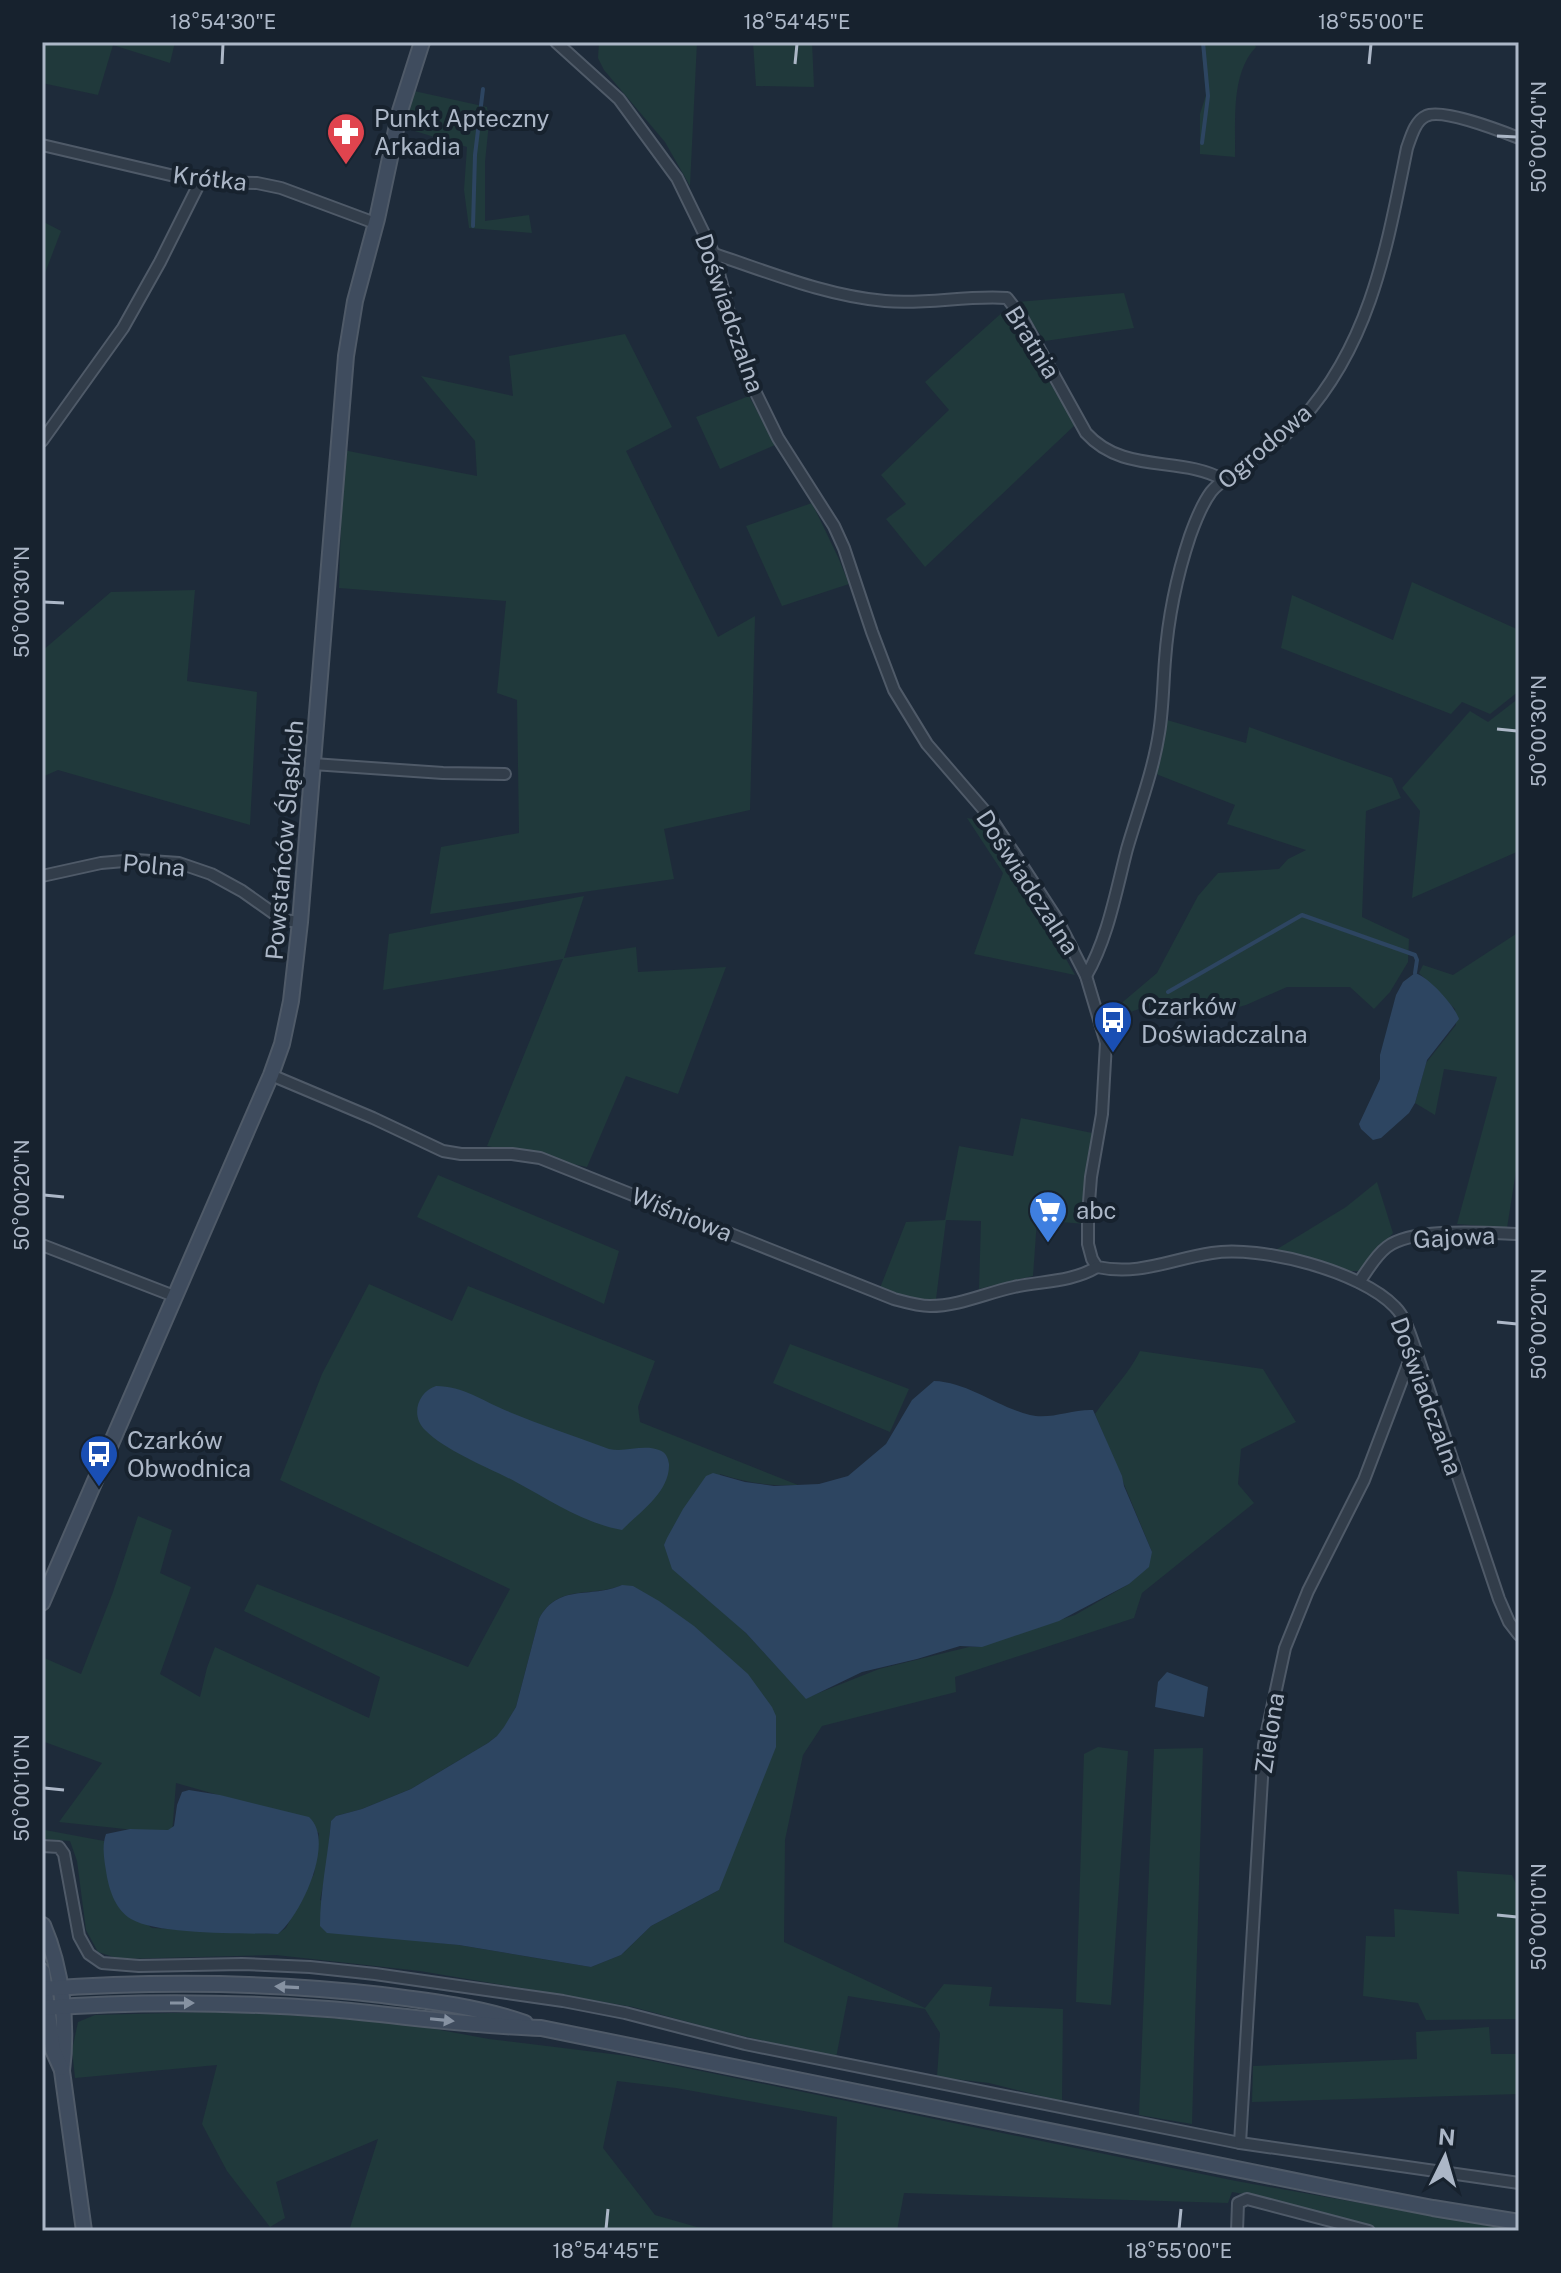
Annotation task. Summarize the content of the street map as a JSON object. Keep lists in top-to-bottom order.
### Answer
{
  "streets": {
    "street": [
      "Krótka",
      "Doświadczalna",
      "Bratnia",
      "Ogrodowa",
      "Powstańców Śląskich",
      "Polna",
      "Wiśniowa",
      "Gajowa",
      "Zielona"
    ]
  },
  "crossings": [
    ["Krótka", "Powstańców Śląskich"],
    ["Doświadczalna", "Bratnia"],
    ["Doświadczalna", "Ogrodowa"],
    ["Doświadczalna", "Wiśniowa"],
    ["Doświadczalna", "Gajowa"],
    ["Doświadczalna", "Zielona"],
    ["Bratnia", "Ogrodowa"],
    ["Powstańców Śląskich", "Polna"],
    ["Powstańców Śląskich", "Wiśniowa"]
  ],
  "places": {
    "pharmacy": ["Punkt Apteczny Arkadia"],
    "bus stop": ["Czarków Doświadczalna", "Czarków Obwodnica"],
    "supermarket": ["abc"]
  },
  "north": "top",
  "coordinates": [
    "18°54'30\"E",
    "18°54'45\"E",
    "18°55'00\"E",
    "50°00'40\"N",
    "50°00'30\"N",
    "50°00'20\"N",
    "50°00'10\"N"
  ]
}
